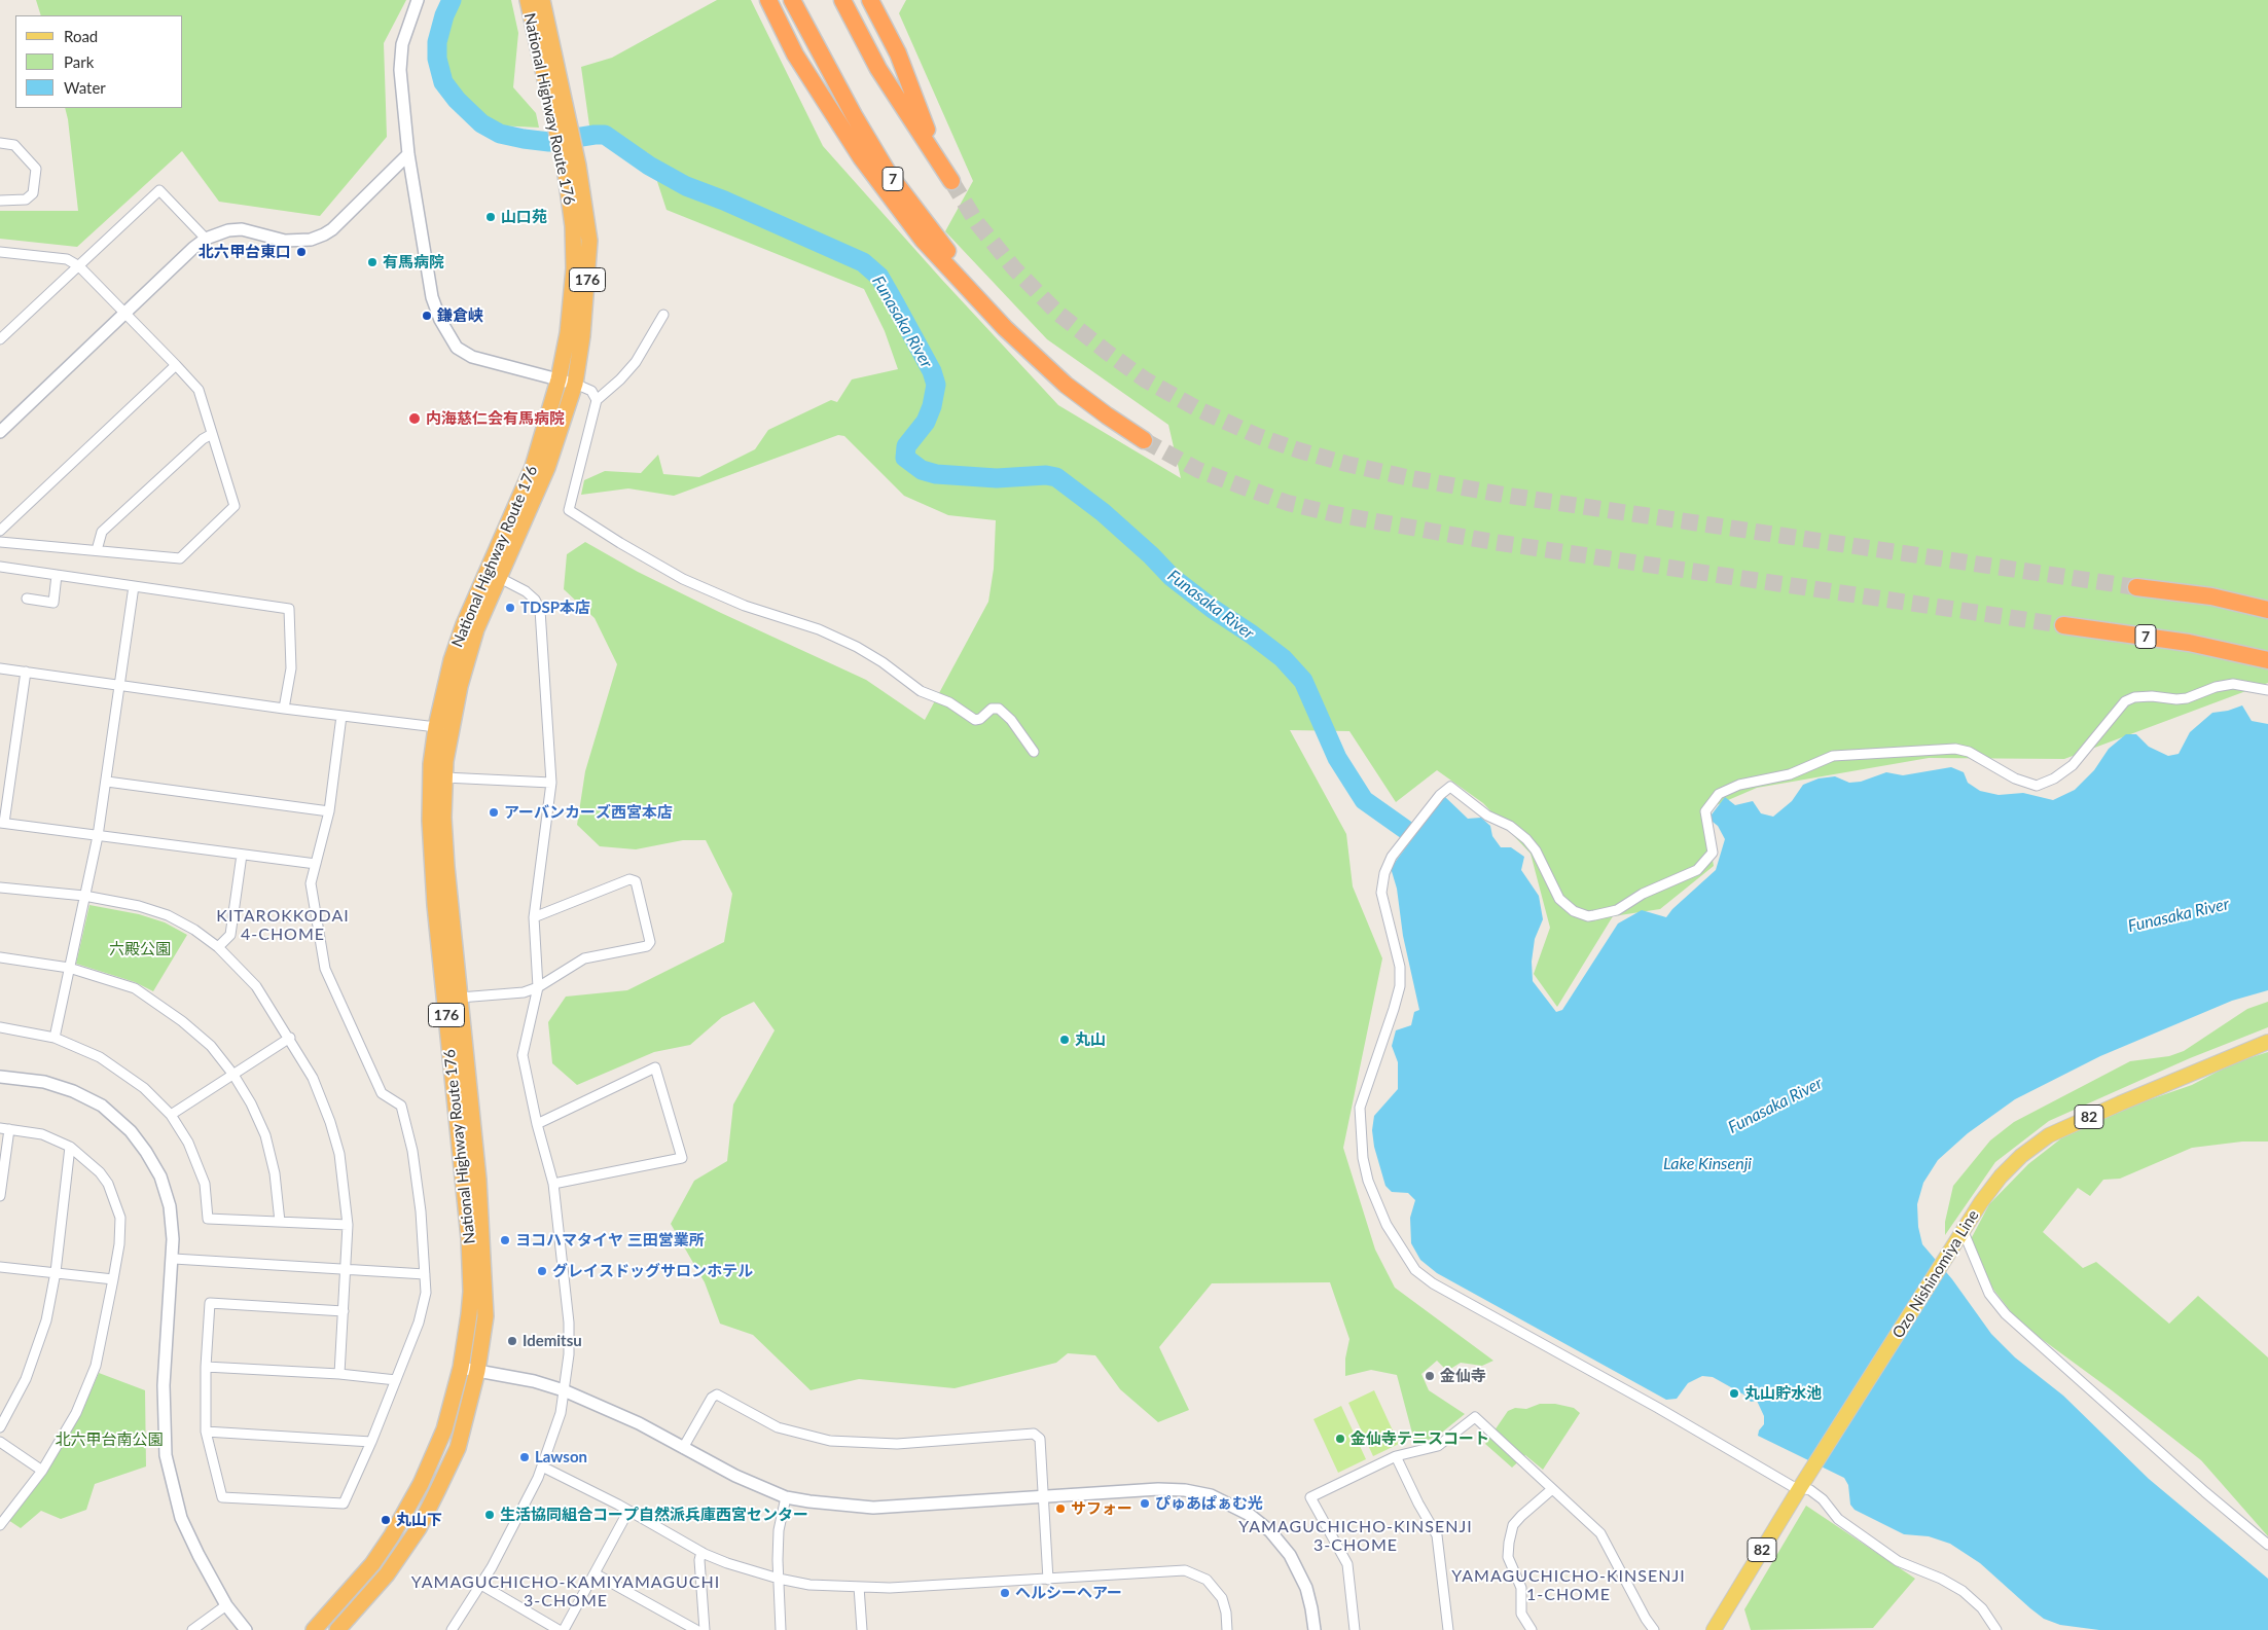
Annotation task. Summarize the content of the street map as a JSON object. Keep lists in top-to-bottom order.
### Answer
{
  "streets": {
    "highway": ["National Highway Route 176", "7", "176"],
    "main road": ["82", "Ozo Nishinomiya Line"]
  },
  "districts": [
    "KITAROKKODAI 4-CHOME",
    "YAMAGUCHICHO-KINSENJI 3-CHOME",
    "YAMAGUCHICHO-KINSENJI 1-CHOME",
    "YAMAGUCHICHO-KAMIYAMAGUCHI 3-CHOME"
  ],
  "water": ["Funasaka River", "Lake Kinsenji"],
  "parks": ["六殿公園", "北六甲台南公園"],
  "places": [
    "山口苑",
    "北六甲台東口",
    "有馬病院",
    "鎌倉峡",
    "内海慈仁会有馬病院",
    "TDSP本店",
    "アーバンカーズ西宮本店",
    "丸山",
    "ヨコハマタイヤ 三田営業所",
    "グレイスドッグサロンホテル",
    "Idemitsu",
    "金仙寺",
    "丸山貯水池",
    "金仙寺テニスコート",
    "Lawson",
    "ぴゅあぱぁむ光",
    "サフォー",
    "生活協同組合コープ自然派兵庫西宮センター",
    "丸山下",
    "ヘルシーヘアー"
  ],
  "legend": ["Road", "Park", "Water"]
}
